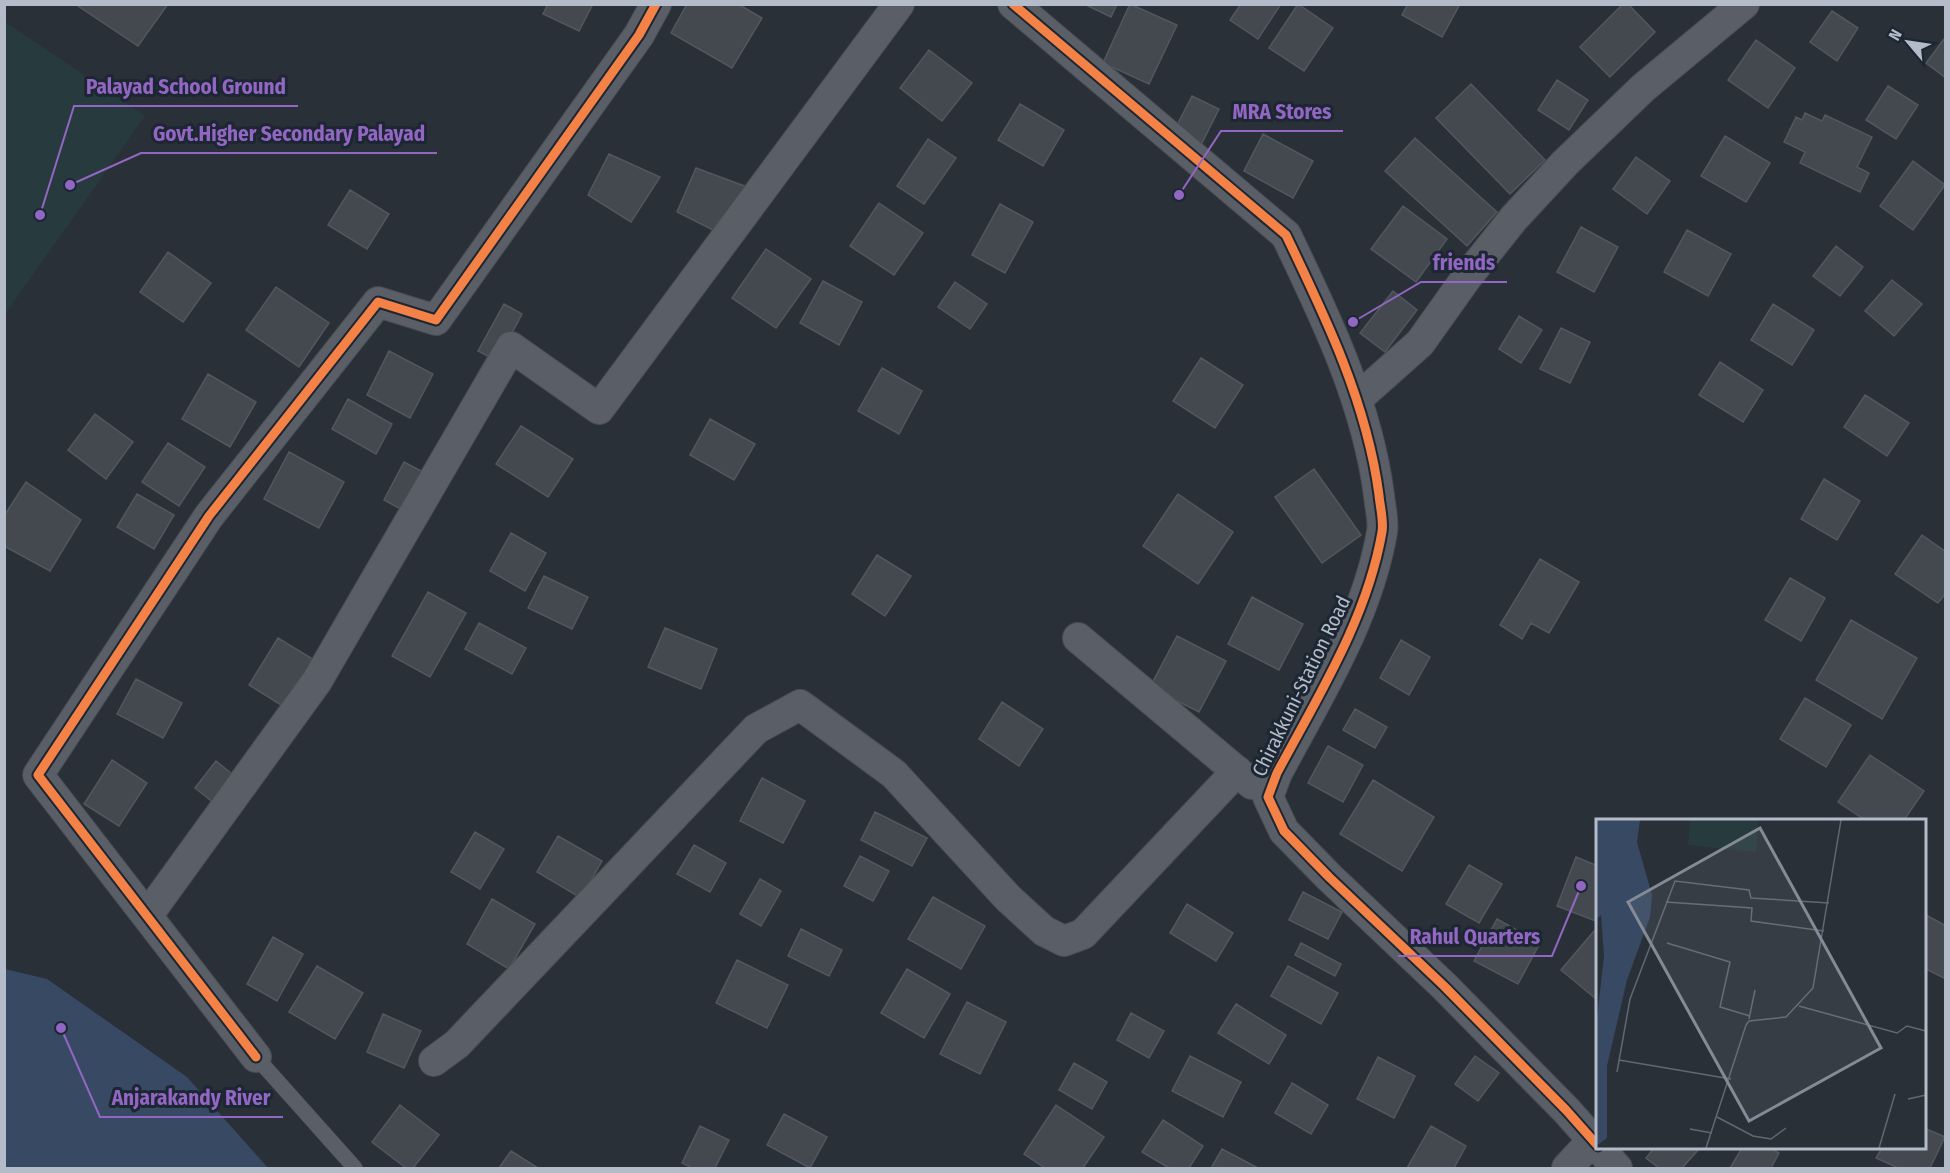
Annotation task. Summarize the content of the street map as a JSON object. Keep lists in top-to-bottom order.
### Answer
{
  "streets": {
    "street": ["Chirakkuni-Station Road"]
  },
  "places": [
    "Govt.Higher Secondary Palayad",
    "MRA Stores",
    "Palayad School Ground",
    "friends",
    "Rahul Quarters",
    "Anjarakandy River"
  ],
  "north": "top left"
}
